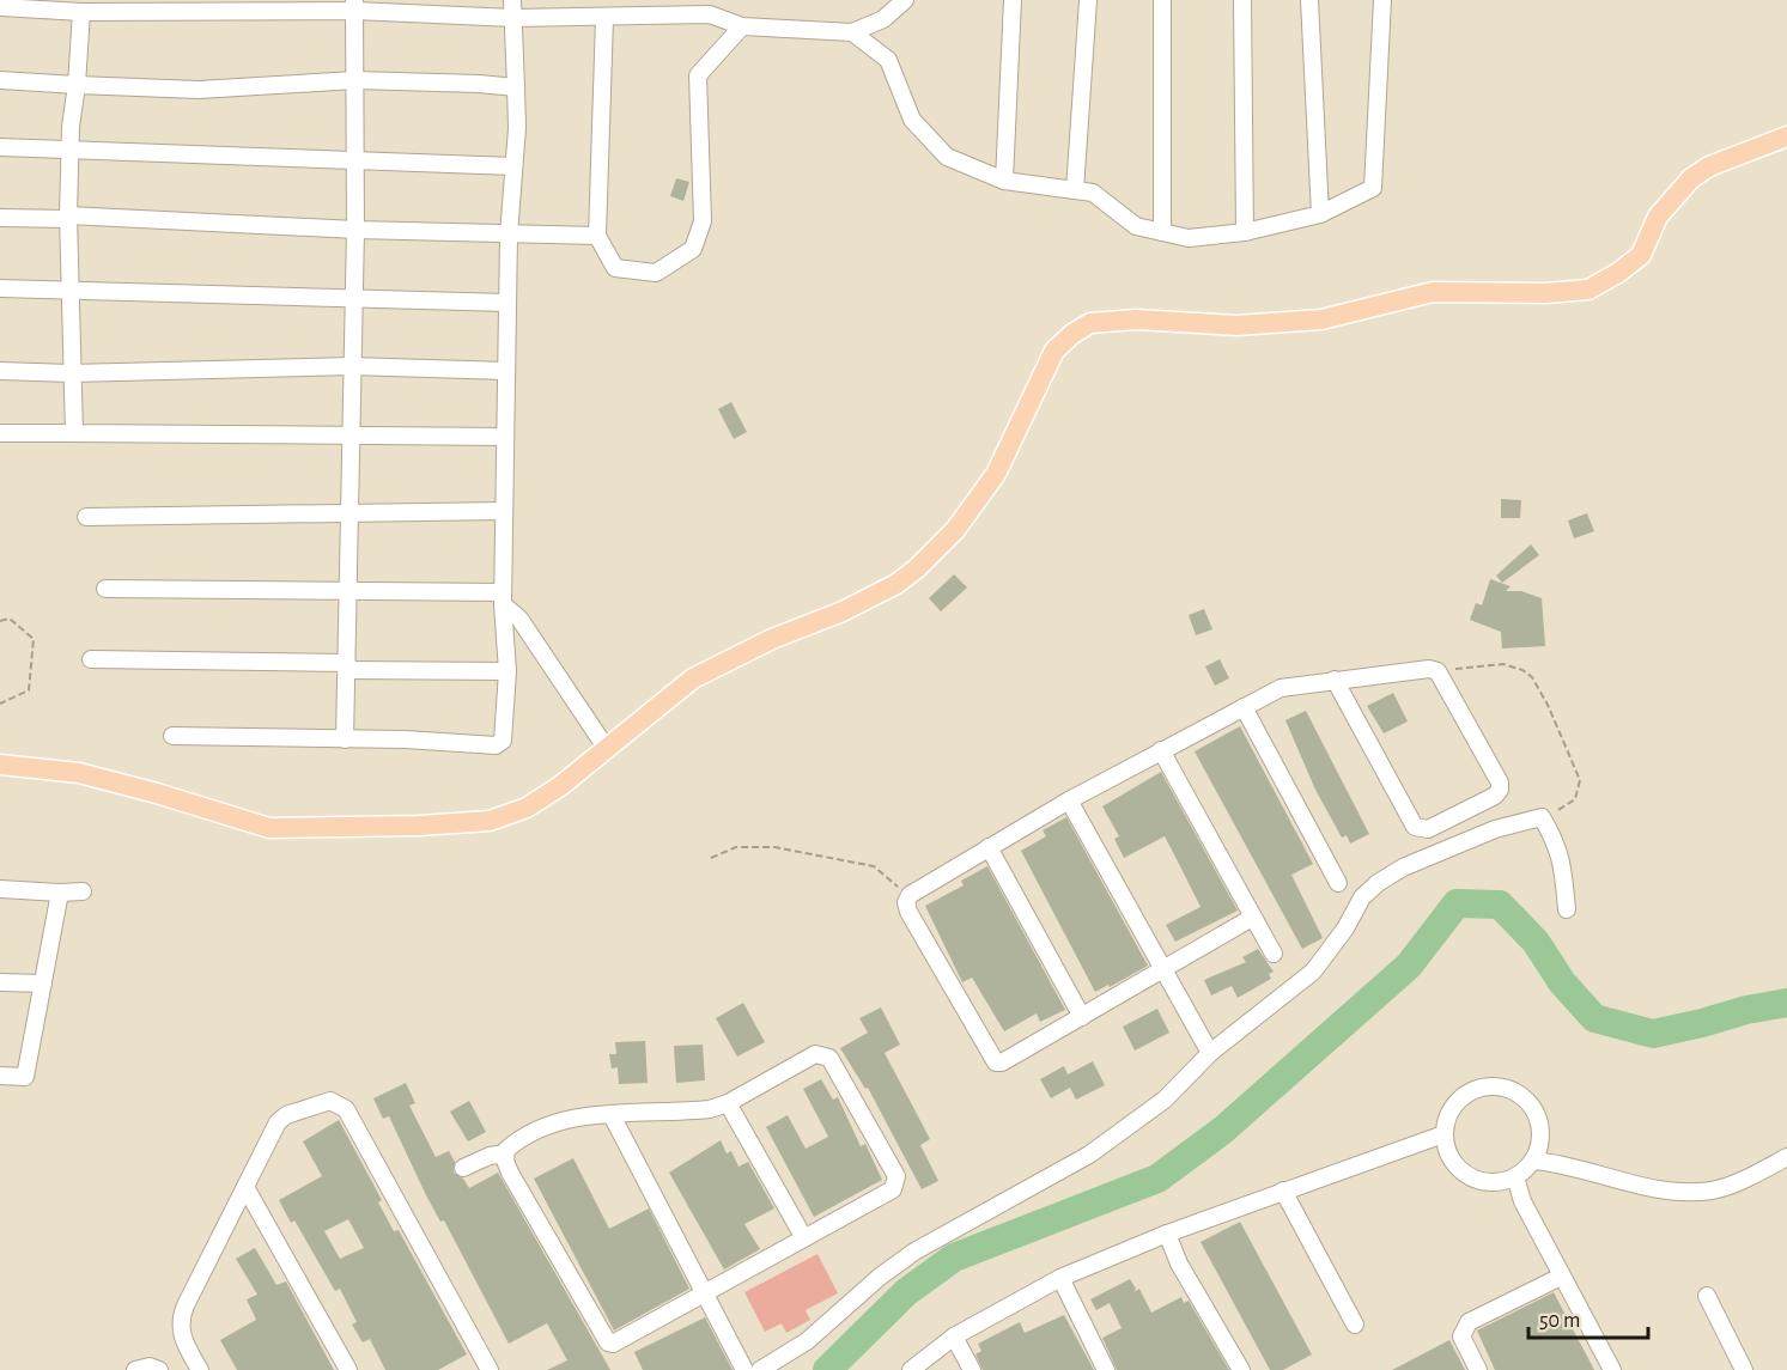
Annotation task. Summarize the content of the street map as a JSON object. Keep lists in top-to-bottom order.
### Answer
{
  "scale_bar": "50 m"
}
